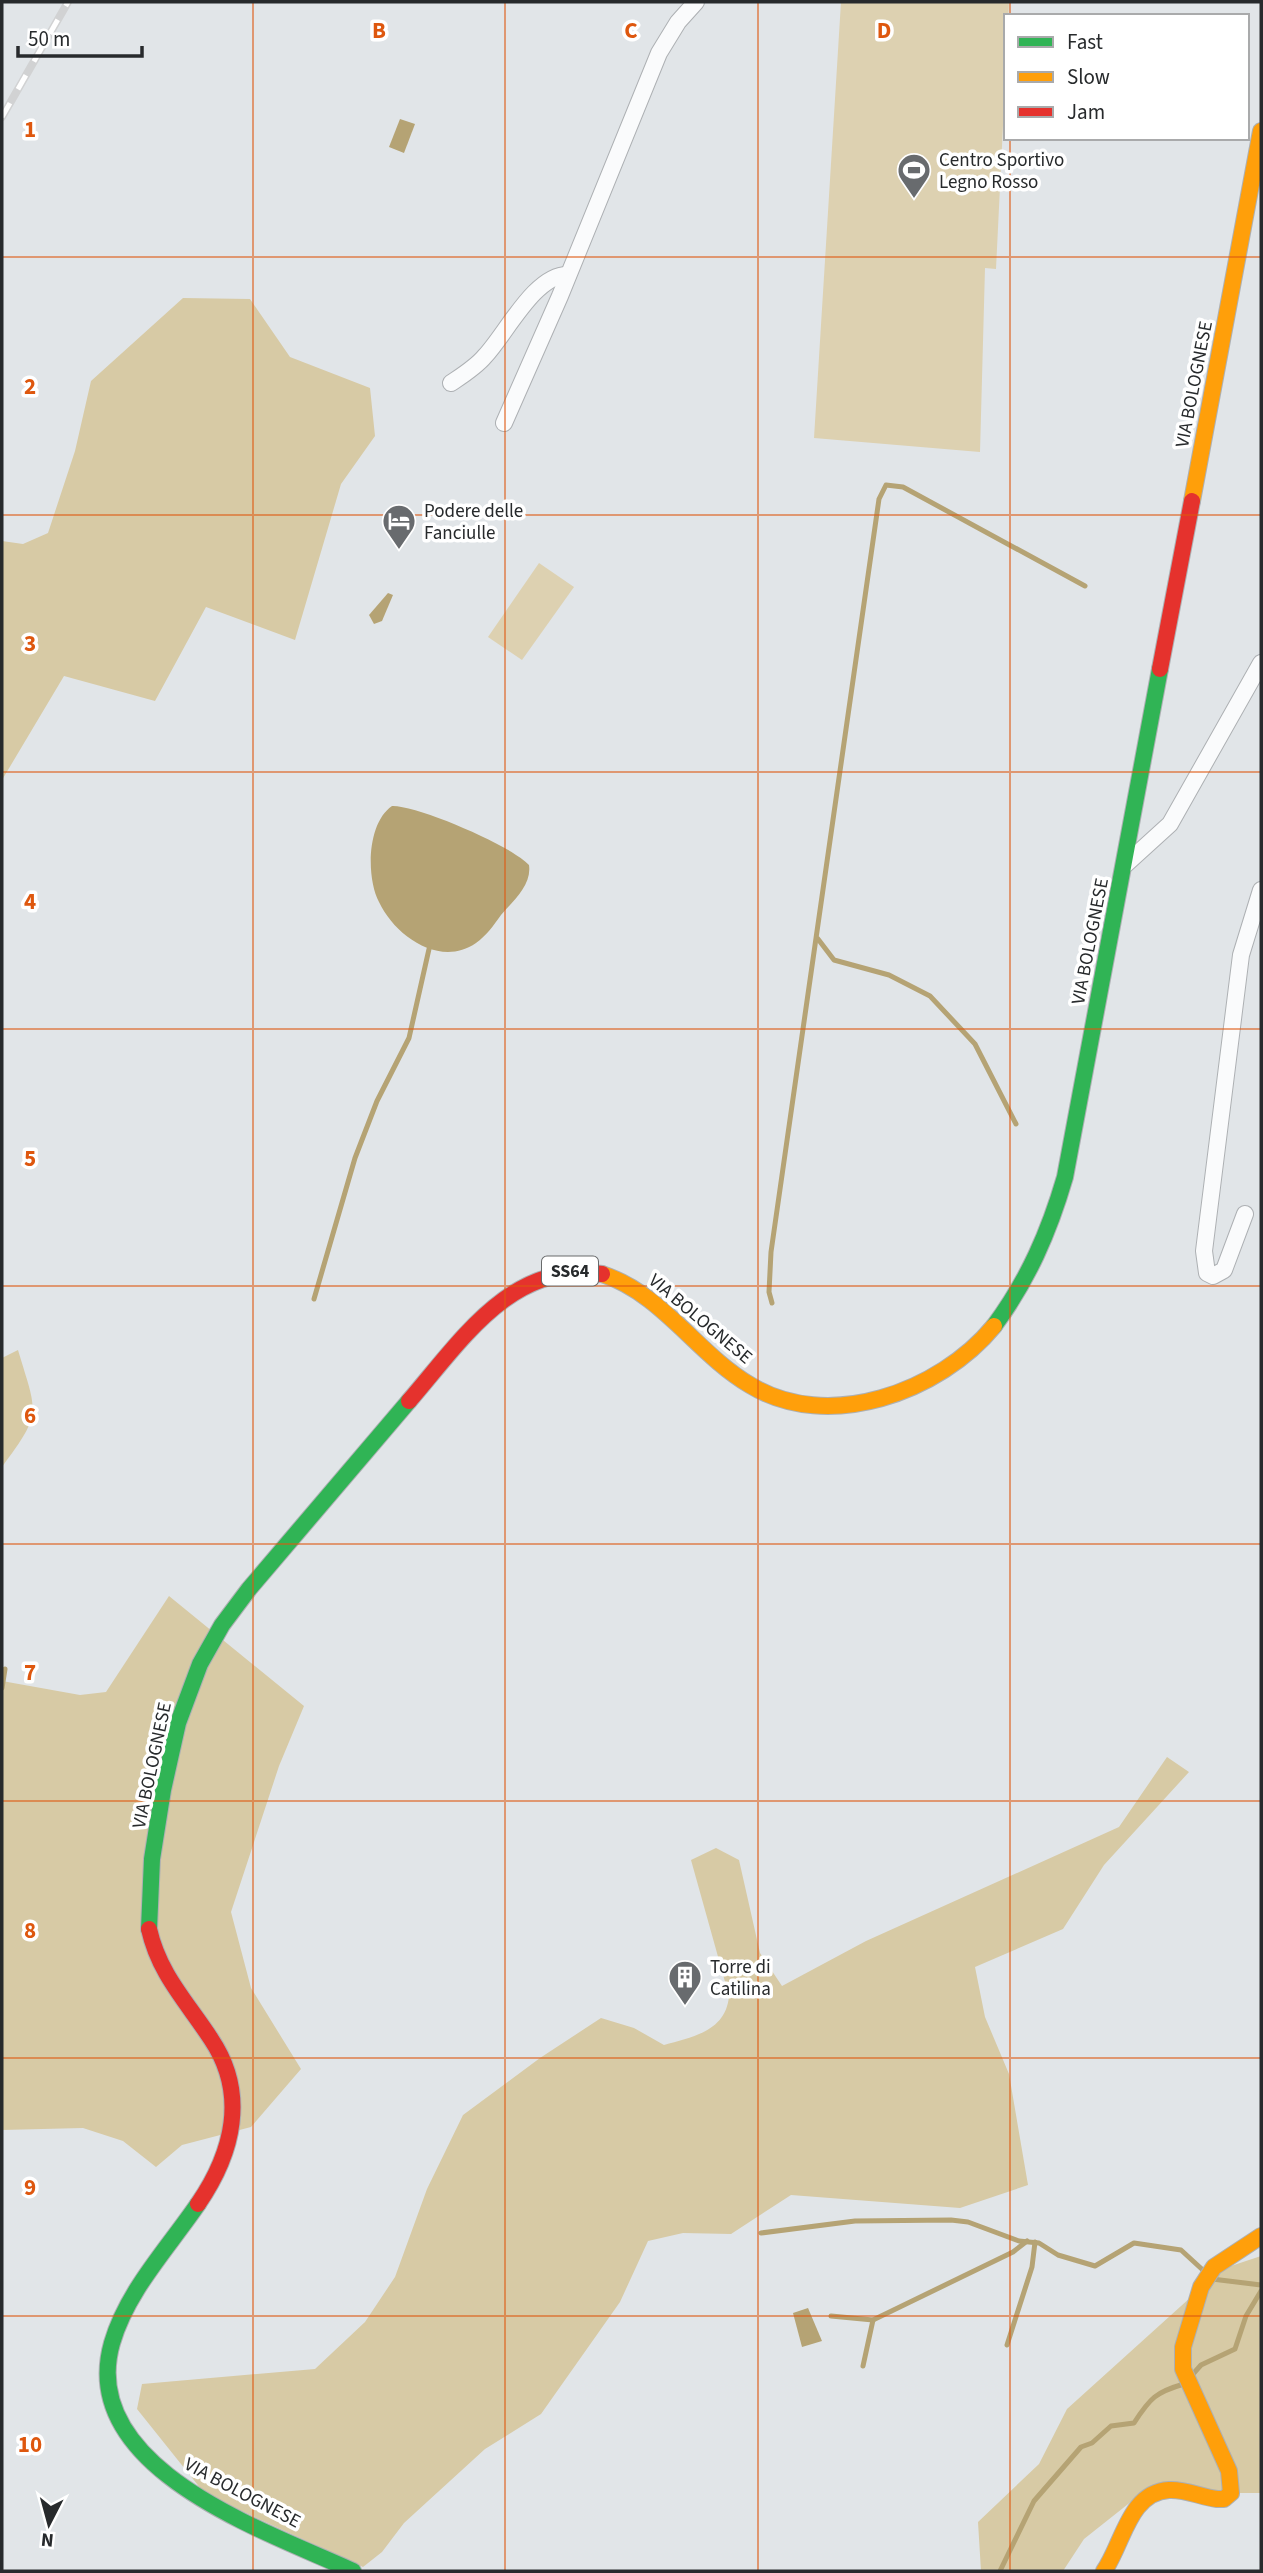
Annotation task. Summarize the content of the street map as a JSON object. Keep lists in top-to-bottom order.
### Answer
{
  "streets": {
    "main road": ["VIA BOLOGNESE", "SS64"]
  },
  "places": {
    "sports": ["Centro Sportivo Legno Rosso"],
    "hotel": ["Podere delle Fanciulle"],
    "building": ["Torre di Catilina"]
  },
  "legend": ["Fast", "Slow", "Jam"],
  "scale_bar": "50 m",
  "north": "bottom",
  "grid": {
    "columns": ["B", "C", "D"],
    "rows": [
      "1",
      "2",
      "3",
      "4",
      "5",
      "6",
      "7",
      "8",
      "9",
      "10"
    ]
  }
}
